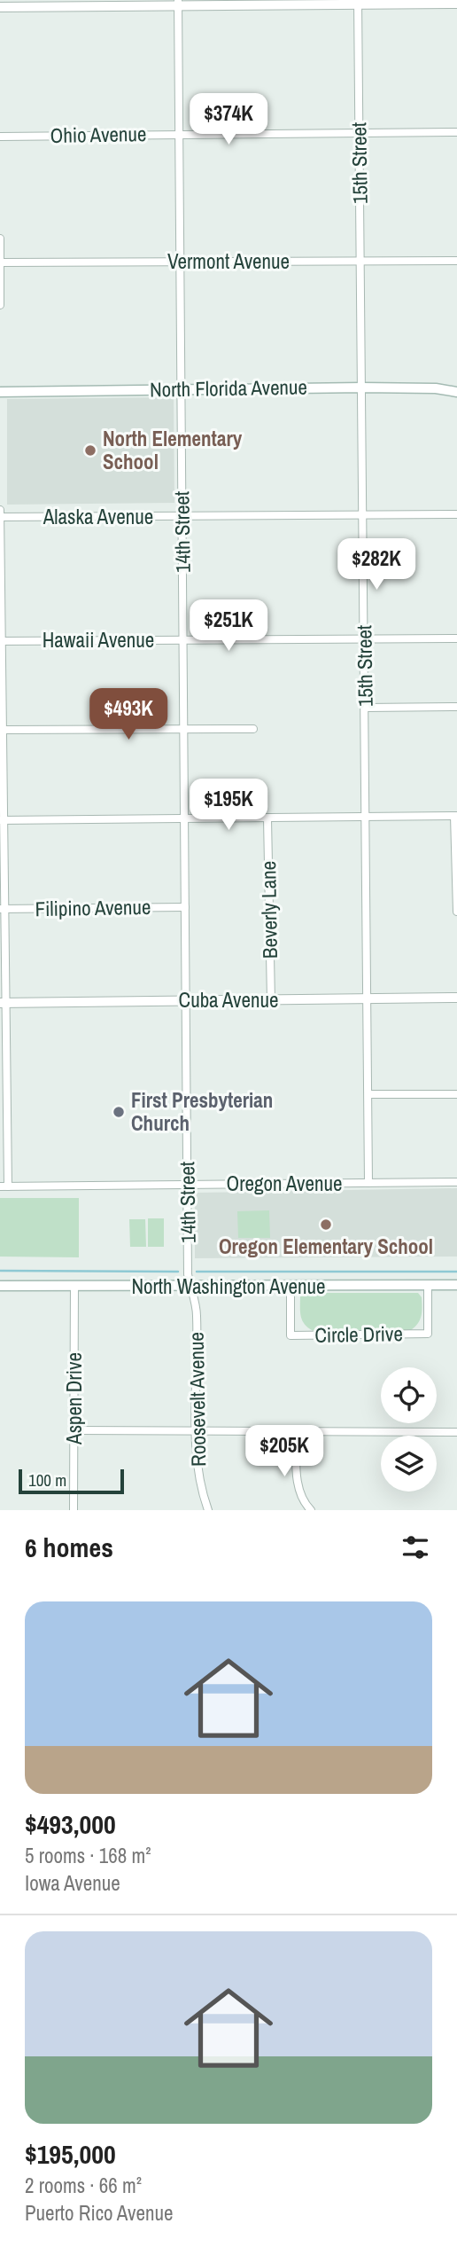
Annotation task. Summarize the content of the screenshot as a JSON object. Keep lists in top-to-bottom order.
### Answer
{
  "streets": {
    "main road": ["North Florida Avenue", "North Washington Avenue"],
    "street": [
      "Ohio Avenue",
      "15th Street",
      "Vermont Avenue",
      "Alaska Avenue",
      "14th Street",
      "Hawaii Avenue",
      "Filipino Avenue",
      "Beverly Lane",
      "Cuba Avenue",
      "Oregon Avenue",
      "Circle Drive",
      "Aspen Drive",
      "Roosevelt Avenue"
    ]
  },
  "crossings": [
    ["Ohio Avenue", "15th Street"],
    ["Ohio Avenue", "14th Street"],
    ["15th Street", "Vermont Avenue"],
    ["15th Street", "North Florida Avenue"],
    ["15th Street", "Alaska Avenue"],
    ["15th Street", "Hawaii Avenue"],
    ["15th Street", "Cuba Avenue"],
    ["15th Street", "Oregon Avenue"],
    ["Vermont Avenue", "14th Street"],
    ["North Florida Avenue", "14th Street"],
    ["Alaska Avenue", "14th Street"],
    ["14th Street", "Hawaii Avenue"],
    ["14th Street", "Filipino Avenue"],
    ["14th Street", "Cuba Avenue"],
    ["14th Street", "Oregon Avenue"],
    ["14th Street", "North Washington Avenue"],
    ["14th Street", "Roosevelt Avenue"],
    ["Beverly Lane", "Cuba Avenue"],
    ["North Washington Avenue", "Circle Drive"],
    ["North Washington Avenue", "Aspen Drive"],
    ["North Washington Avenue", "Roosevelt Avenue"]
  ],
  "places": ["North Elementary School", "First Presbyterian Church", "Oregon Elementary School"],
  "scale_bar": "100 m",
  "page": {
    "price": [
      "$374K",
      "$282K",
      "$251K",
      "$493K",
      "$195K",
      "$205K"
    ],
    "scale": "100 m",
    "heading": "6 homes",
    "list": [
      {
        "name": "$493,000",
        "note": "5 rooms · 168 m² · Iowa Avenue"
      },
      {
        "name": "$195,000",
        "note": "2 rooms · 66 m² · Puerto Rico Avenue"
      }
    ]
  }
}
